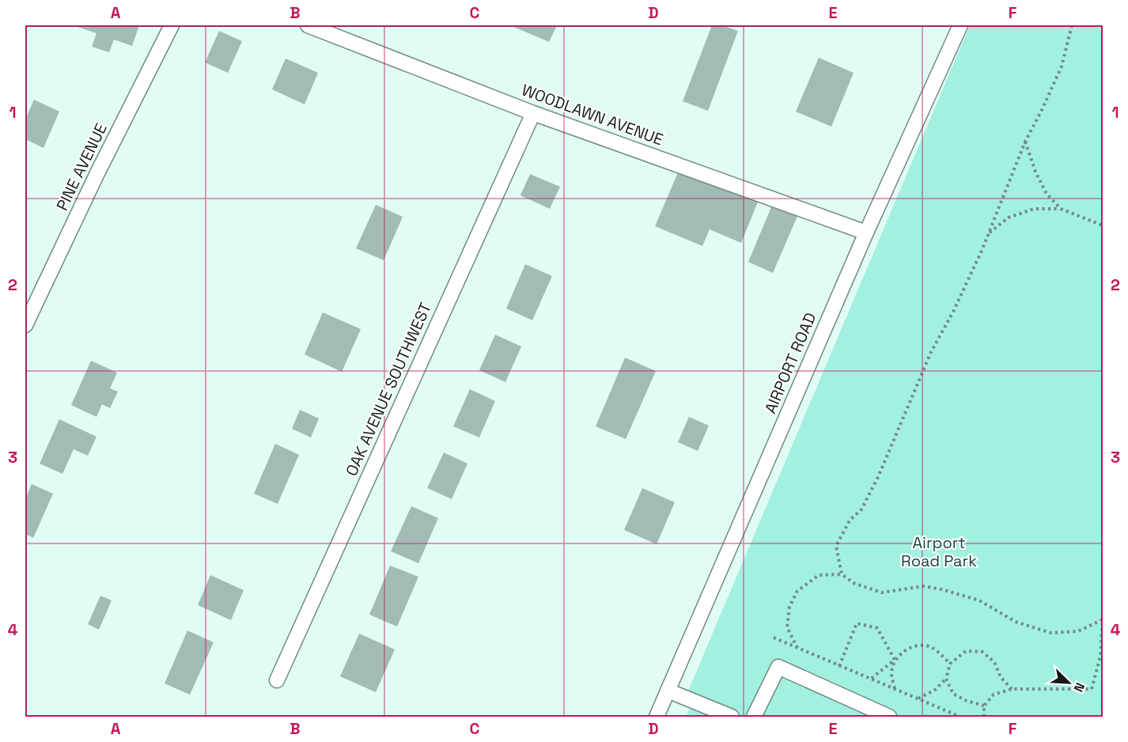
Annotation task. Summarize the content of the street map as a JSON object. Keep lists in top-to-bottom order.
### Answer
{
  "streets": {
    "street": [
      "WOODLAWN AVENUE",
      "PINE AVENUE",
      "AIRPORT ROAD",
      "OAK AVENUE SOUTHWEST"
    ]
  },
  "crossings": [
    ["WOODLAWN AVENUE", "AIRPORT ROAD"],
    ["WOODLAWN AVENUE", "OAK AVENUE SOUTHWEST"]
  ],
  "parks": ["Airport Road Park"],
  "north": "bottom right",
  "grid": {
    "columns": [
      "A",
      "B",
      "C",
      "D",
      "E",
      "F"
    ],
    "rows": [
      "1",
      "2",
      "3",
      "4"
    ]
  }
}
